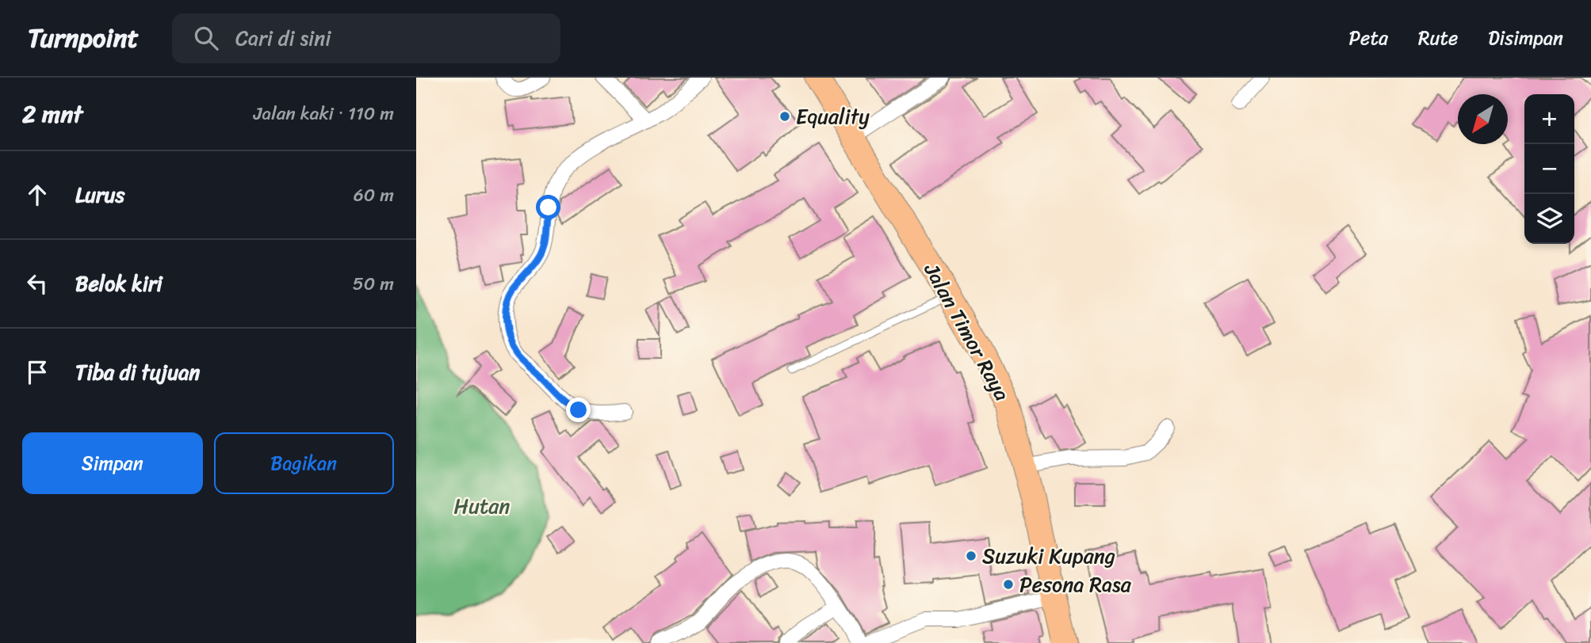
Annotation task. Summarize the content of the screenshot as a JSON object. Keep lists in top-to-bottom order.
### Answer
{
  "streets": {
    "highway": ["Jalan Timor Raya"]
  },
  "parks": ["Hutan"],
  "places": ["Equality", "Suzuki Kupang", "Pesona Rasa"],
  "north": "bottom left",
  "page": {
    "header": "Turnpoint",
    "search": "Cari di sini",
    "nav": ["Peta", "Rute", "Disimpan"],
    "heading": ["2 mnt", "Jalan kaki · 110 m"],
    "map_buttons": ["+", "−"],
    "list": [
      ["Lurus", "60 m"],
      ["Belok kiri", "50 m"],
      "Tiba di tujuan"
    ],
    "buttons": ["Simpan", "Bagikan"]
  }
}
